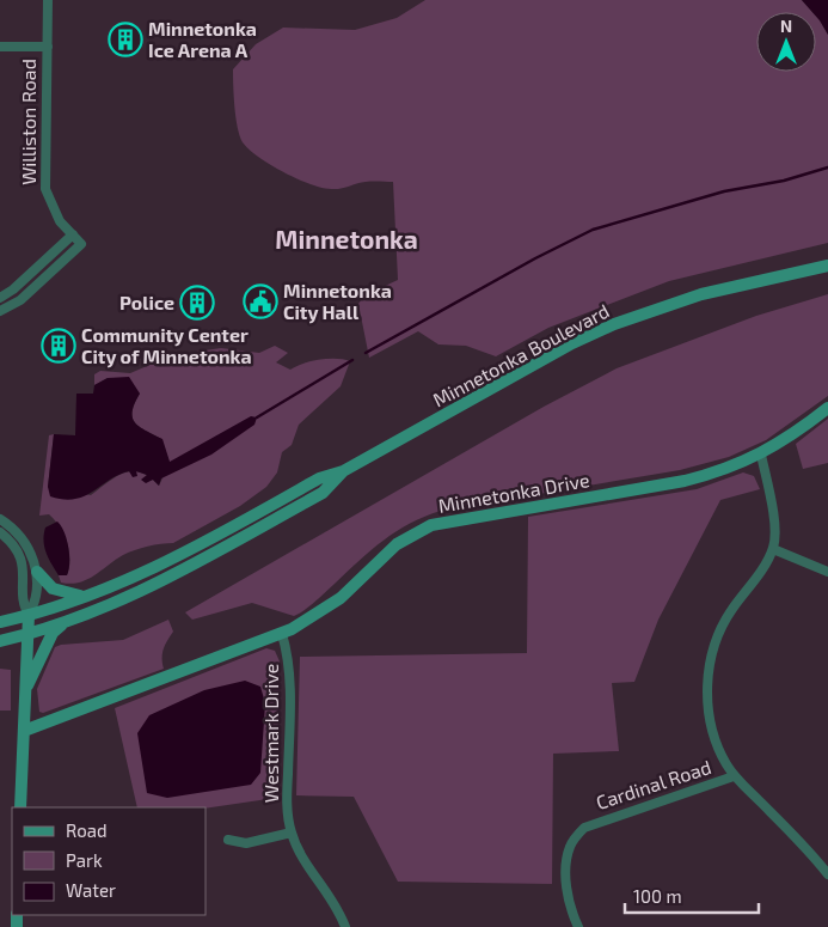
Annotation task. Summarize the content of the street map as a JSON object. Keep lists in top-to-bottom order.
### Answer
{
  "streets": {
    "main road": ["Minnetonka Boulevard", "Minnetonka Drive"],
    "street": ["Williston Road", "Westmark Drive", "Cardinal Road"]
  },
  "crossings": [
    ["Minnetonka Drive", "Westmark Drive"]
  ],
  "districts": ["Minnetonka"],
  "places": {
    "building": ["Minnetonka Ice Arena A", "Police", "Community Center City of Minnetonka"],
    "public building": ["Minnetonka City Hall"]
  },
  "legend": ["Road", "Park", "Water"],
  "scale_bar": "100 m",
  "north": "top"
}
